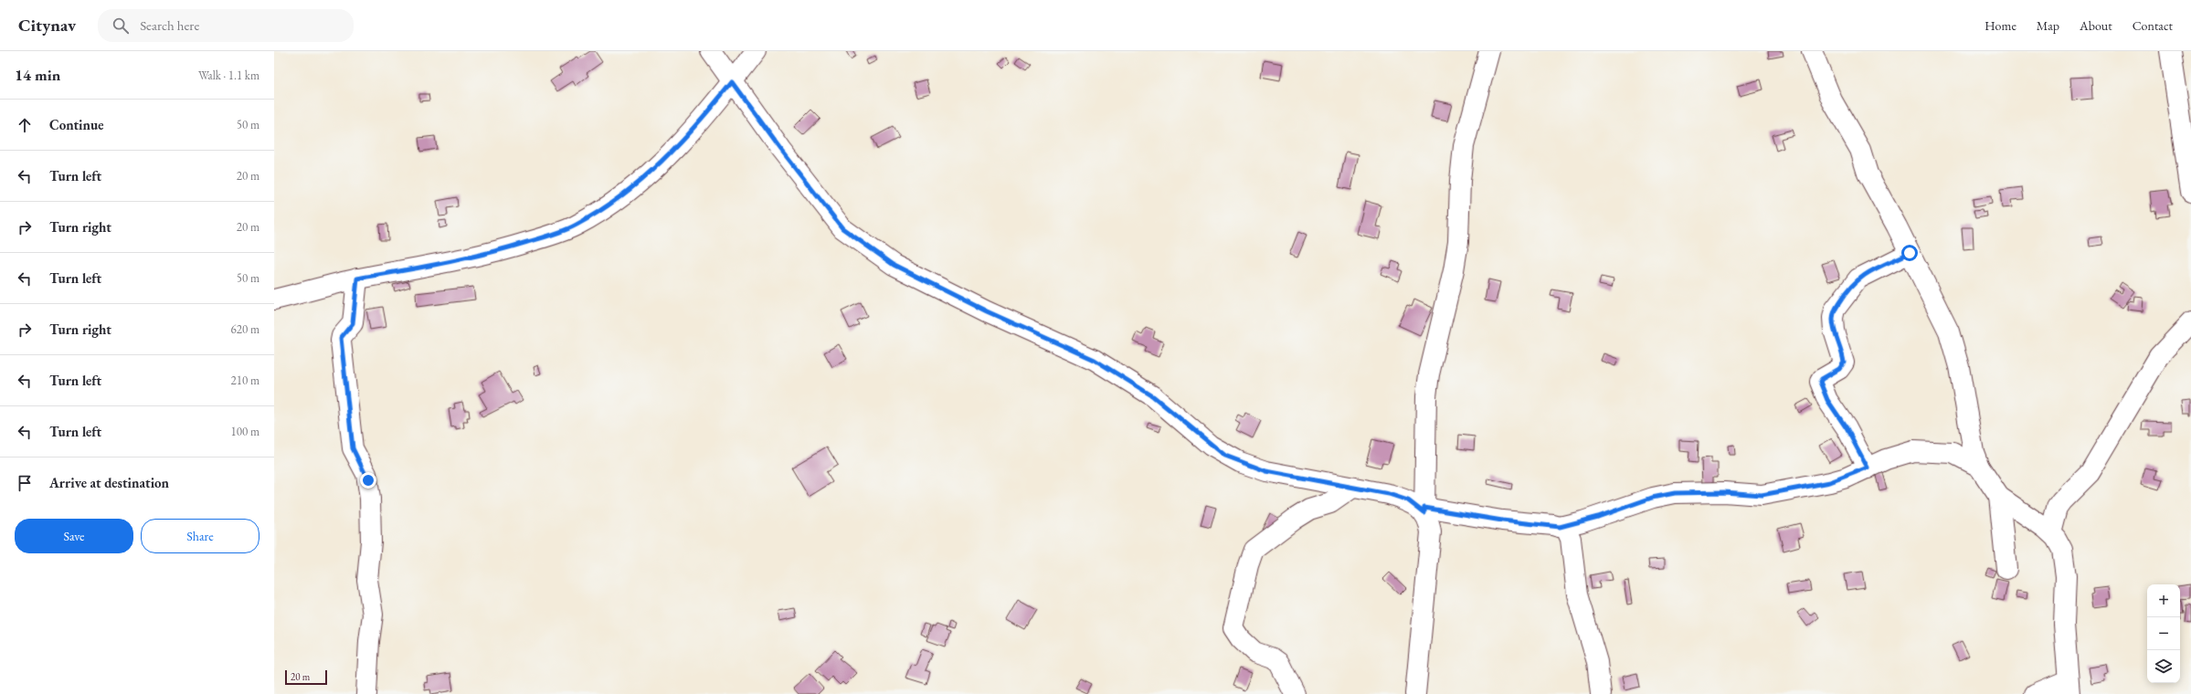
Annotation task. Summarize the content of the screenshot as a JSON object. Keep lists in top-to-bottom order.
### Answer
{
  "scale_bar": "20 m",
  "page": {
    "header": "Citynav",
    "search": "Search here",
    "nav": [
      "Home",
      "Map",
      "About",
      "Contact"
    ],
    "heading": ["14 min", "Walk · 1.1 km"],
    "list": [
      ["Continue", "50 m"],
      ["Turn left", "20 m"],
      ["Turn right", "20 m"],
      ["Turn left", "50 m"],
      ["Turn right", "620 m"],
      ["Turn left", "210 m"],
      ["Turn left", "100 m"],
      "Arrive at destination"
    ],
    "buttons": ["Save", "Share"],
    "map_buttons": ["+", "−"],
    "scale": "20 m"
  }
}
